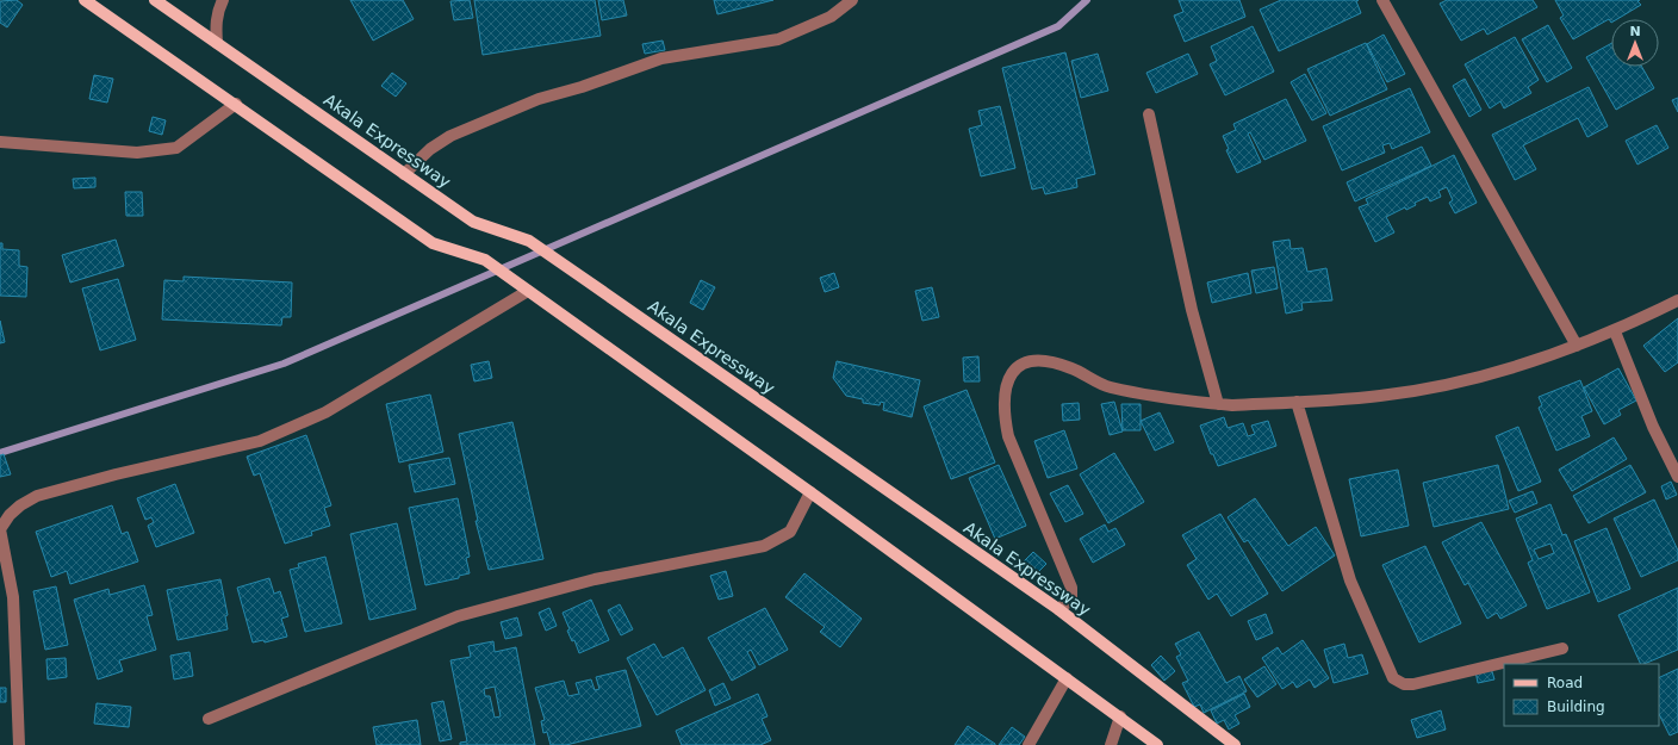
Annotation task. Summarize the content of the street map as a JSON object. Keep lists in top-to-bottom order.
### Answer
{
  "streets": {
    "main road": ["Akala Expressway"]
  },
  "legend": ["Road", "Building"],
  "north": "top"
}
